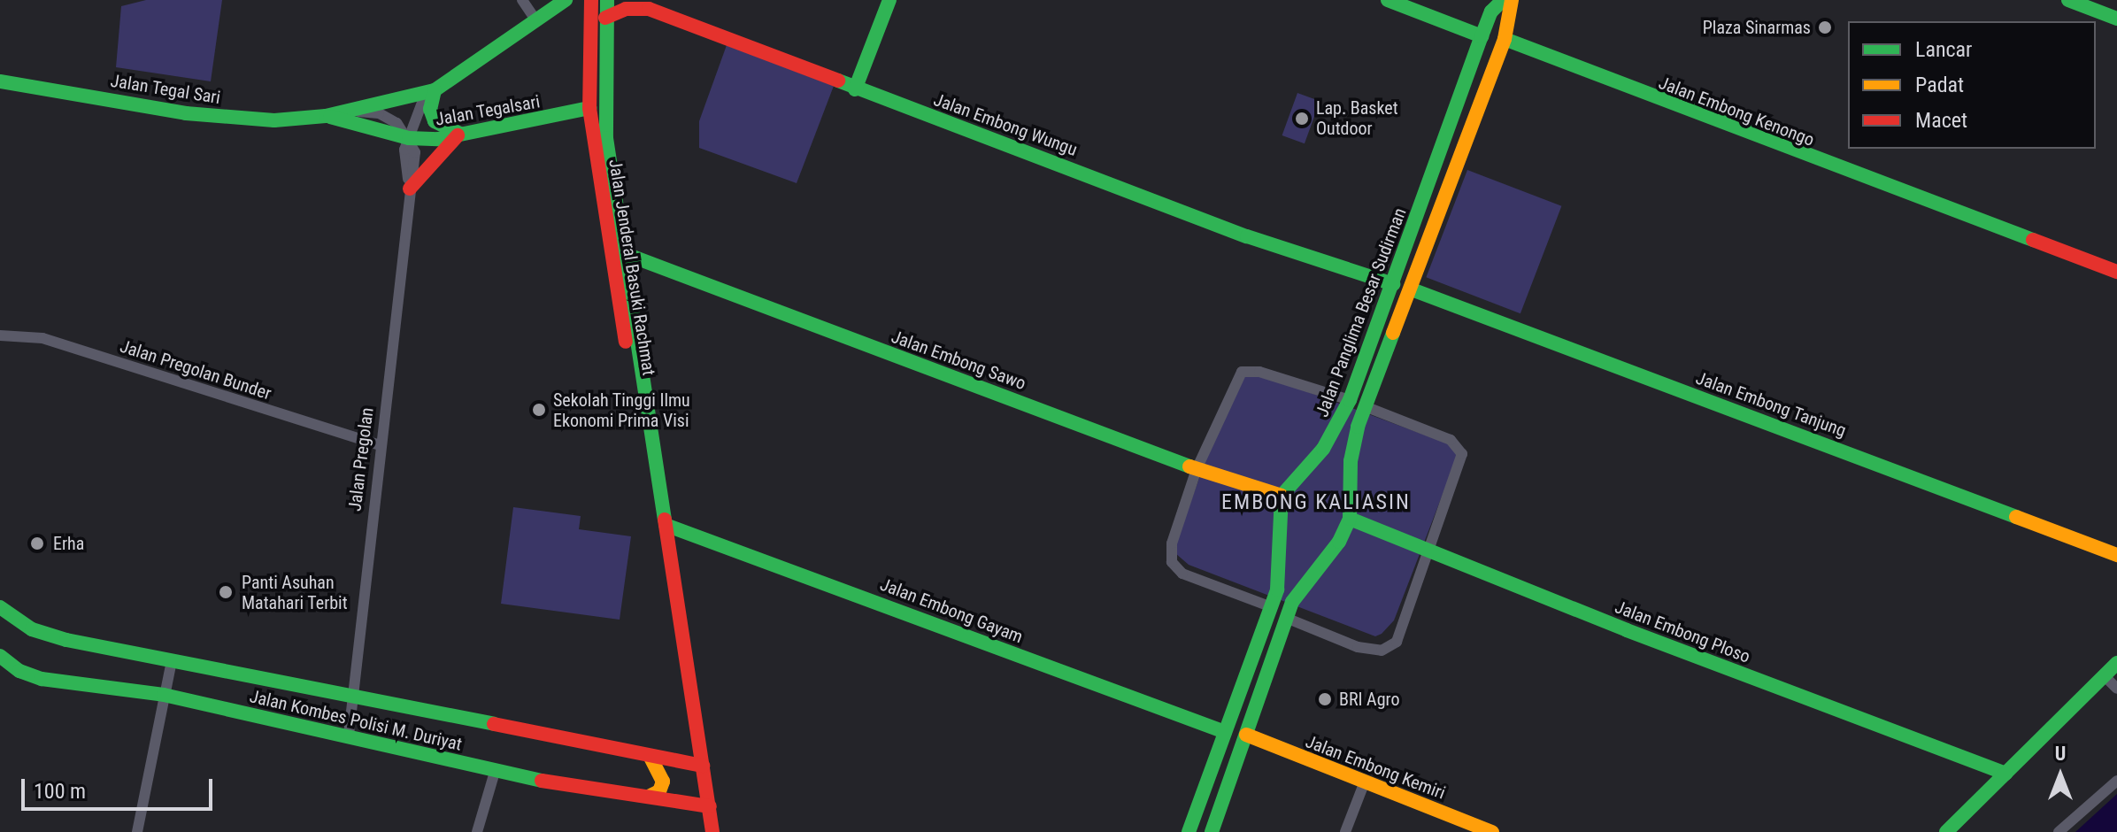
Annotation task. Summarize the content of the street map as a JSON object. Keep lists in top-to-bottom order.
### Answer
{
  "streets": {
    "street": [
      "Jalan Tegal Sari",
      "Jalan Tegalsari",
      "Jalan Embong Kenongo",
      "Jalan Embong Wungu",
      "Jalan Jenderal Basuki Rachmat",
      "Jalan Panglima Besar Sudirman",
      "Jalan Embong Sawo",
      "Jalan Pregolan Bunder",
      "Jalan Embong Tanjung",
      "Jalan Pregolan",
      "Jalan Embong Gayam",
      "Jalan Embong Ploso",
      "Jalan Kombes Polisi M. Duriyat",
      "Jalan Embong Kemiri"
    ]
  },
  "crossings": [
    ["Jalan Tegal Sari", "Jalan Tegalsari"],
    ["Jalan Tegalsari", "Jalan Jenderal Basuki Rachmat"],
    ["Jalan Tegalsari", "Jalan Pregolan"],
    ["Jalan Embong Kenongo", "Jalan Panglima Besar Sudirman"],
    ["Jalan Embong Wungu", "Jalan Jenderal Basuki Rachmat"],
    ["Jalan Embong Wungu", "Jalan Panglima Besar Sudirman"],
    ["Jalan Jenderal Basuki Rachmat", "Jalan Embong Sawo"],
    ["Jalan Jenderal Basuki Rachmat", "Jalan Embong Gayam"],
    ["Jalan Jenderal Basuki Rachmat", "Jalan Kombes Polisi M. Duriyat"],
    ["Jalan Panglima Besar Sudirman", "Jalan Embong Sawo"],
    ["Jalan Panglima Besar Sudirman", "Jalan Embong Tanjung"],
    ["Jalan Panglima Besar Sudirman", "Jalan Embong Ploso"],
    ["Jalan Panglima Besar Sudirman", "Jalan Embong Kemiri"],
    ["Jalan Pregolan Bunder", "Jalan Pregolan"],
    ["Jalan Pregolan", "Jalan Kombes Polisi M. Duriyat"]
  ],
  "districts": ["EMBONG KALIASIN"],
  "places": [
    "Plaza Sinarmas",
    "Lap. Basket Outdoor",
    "Sekolah Tinggi Ilmu Ekonomi Prima Visi",
    "Erha",
    "Panti Asuhan Matahari Terbit",
    "BRI Agro"
  ],
  "legend": ["Lancar", "Padat", "Macet"],
  "scale_bar": "100 m",
  "north": "top"
}
